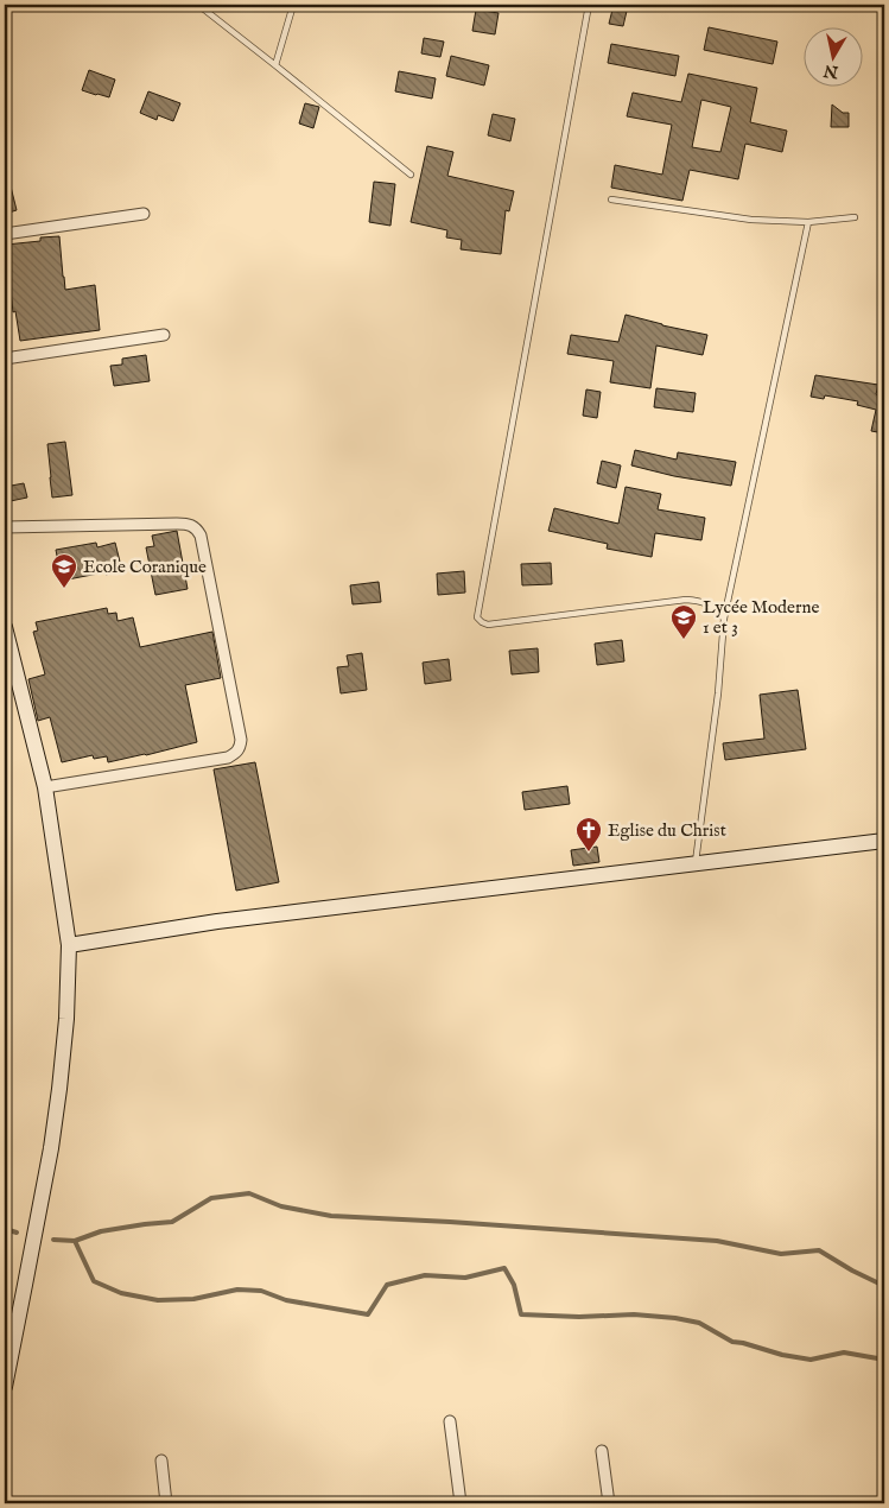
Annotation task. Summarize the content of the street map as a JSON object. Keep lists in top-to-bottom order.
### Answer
{
  "places": {
    "school or university": ["Ecole Coranique", "Lycée Moderne 1 et 3"],
    "church": ["Eglise du Christ"]
  },
  "north": "bottom"
}
